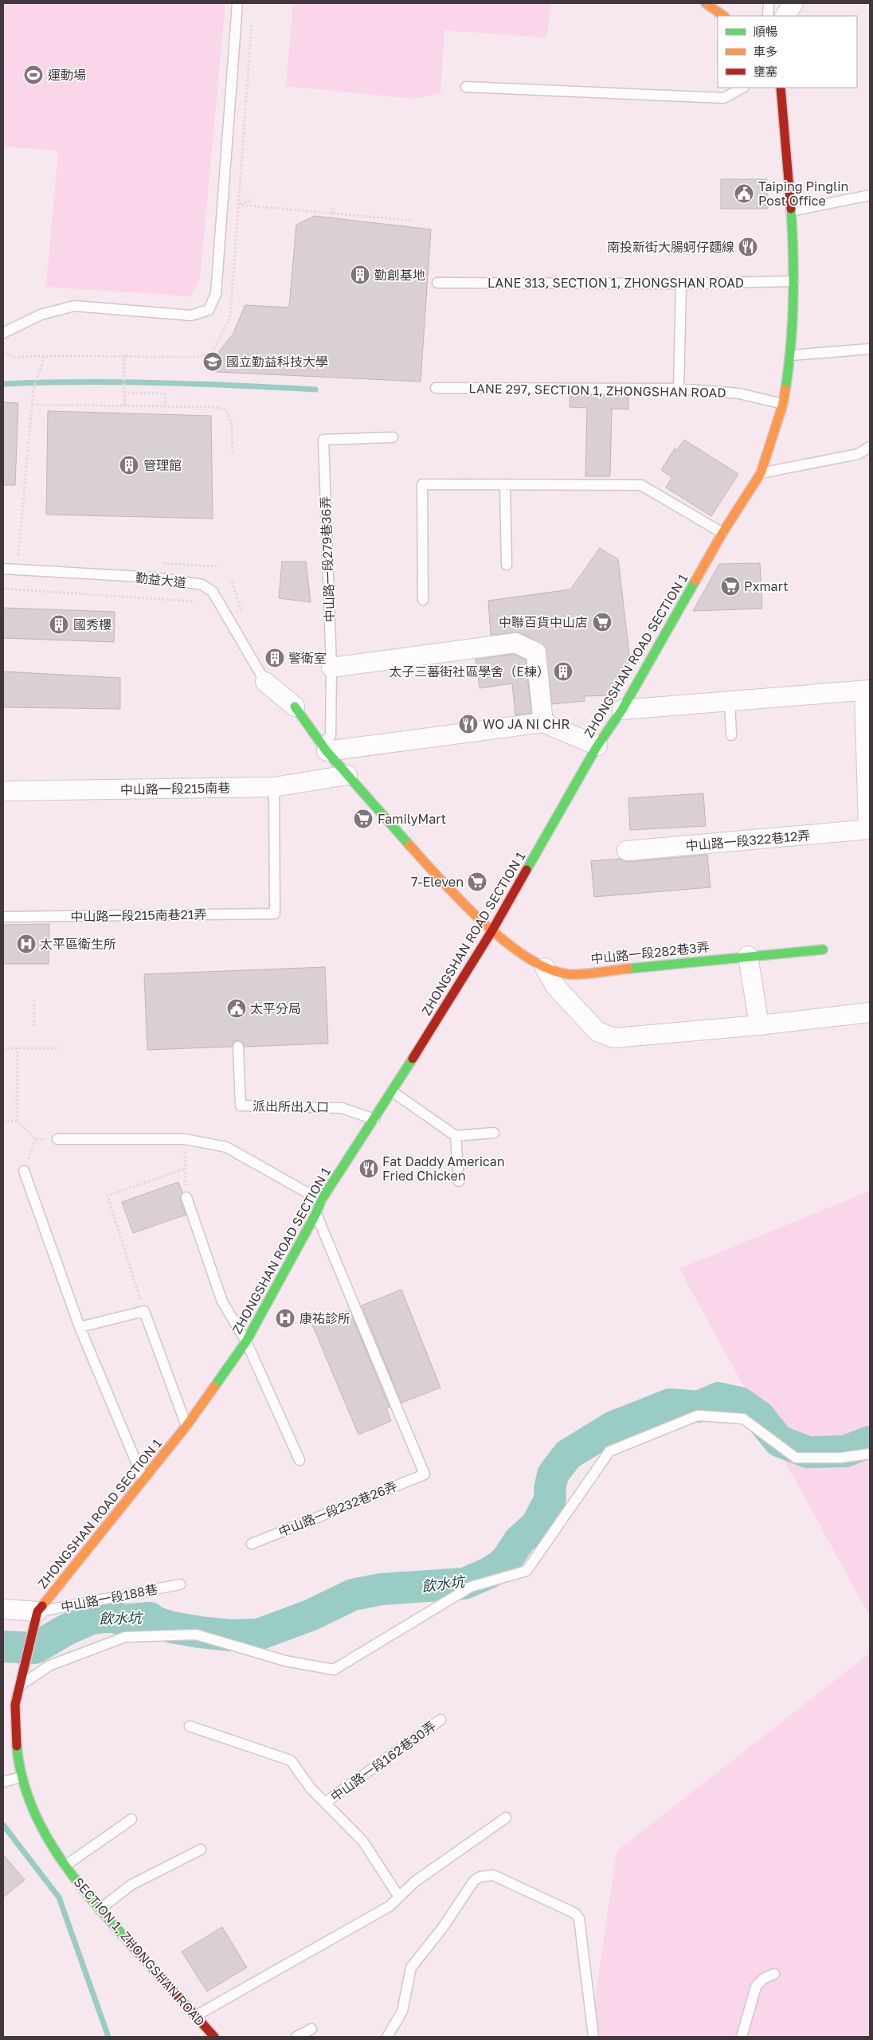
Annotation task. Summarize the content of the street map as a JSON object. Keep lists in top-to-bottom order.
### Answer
{
  "streets": {
    "main road": ["ZHONGSHAN ROAD SECTION 1", "中山路一段282巷3弄", "SECTION 1, ZHONGSHAN ROAD"],
    "street": ["中山路一段215南巷", "中山路一段322巷12弄"],
    "lane": [
      "LANE 313, SECTION 1, ZHONGSHAN ROAD",
      "LANE 297, SECTION 1, ZHONGSHAN ROAD",
      "中山路一段279巷36弄",
      "勤益大道",
      "中山路一段215南巷21弄",
      "派出所出入口",
      "中山路一段232巷26弄",
      "中山路一段188巷",
      "中山路一段162巷30弄"
    ]
  },
  "crossings": [
    ["LANE 313, SECTION 1, ZHONGSHAN ROAD", "ZHONGSHAN ROAD SECTION 1"],
    ["LANE 297, SECTION 1, ZHONGSHAN ROAD", "ZHONGSHAN ROAD SECTION 1"],
    ["中山路一段279巷36弄", "中山路一段282巷3弄"],
    ["ZHONGSHAN ROAD SECTION 1", "中山路一段282巷3弄"],
    ["ZHONGSHAN ROAD SECTION 1", "派出所出入口"],
    ["ZHONGSHAN ROAD SECTION 1", "中山路一段232巷26弄"],
    ["ZHONGSHAN ROAD SECTION 1", "中山路一段188巷"],
    ["ZHONGSHAN ROAD SECTION 1", "SECTION 1, ZHONGSHAN ROAD"],
    ["中山路一段215南巷", "中山路一段215南巷21弄"],
    ["中山路一段215南巷", "中山路一段282巷3弄"],
    ["中山路一段188巷", "SECTION 1, ZHONGSHAN ROAD"]
  ],
  "water": ["飲水坑"],
  "places": {
    "sports": ["運動場"],
    "public building": ["Taiping Pinglin Post Office", "太平分局"],
    "restaurant": ["南投新街大腸蚵仔麵線", "WO JA NI CHR", "Fat Daddy American Fried Chicken"],
    "building": [
      "勤創基地",
      "管理館",
      "國秀樓",
      "警衛室",
      "太子三蕃街社區學舍（E棟）"
    ],
    "school or university": ["國立勤益科技大學"],
    "supermarket": [
      "Pxmart",
      "中聯百貨中山店",
      "FamilyMart",
      "7-Eleven"
    ],
    "hospital": ["太平區衛生所", "康祐診所"]
  },
  "legend": ["順暢", "車多", "壅塞"]
}
